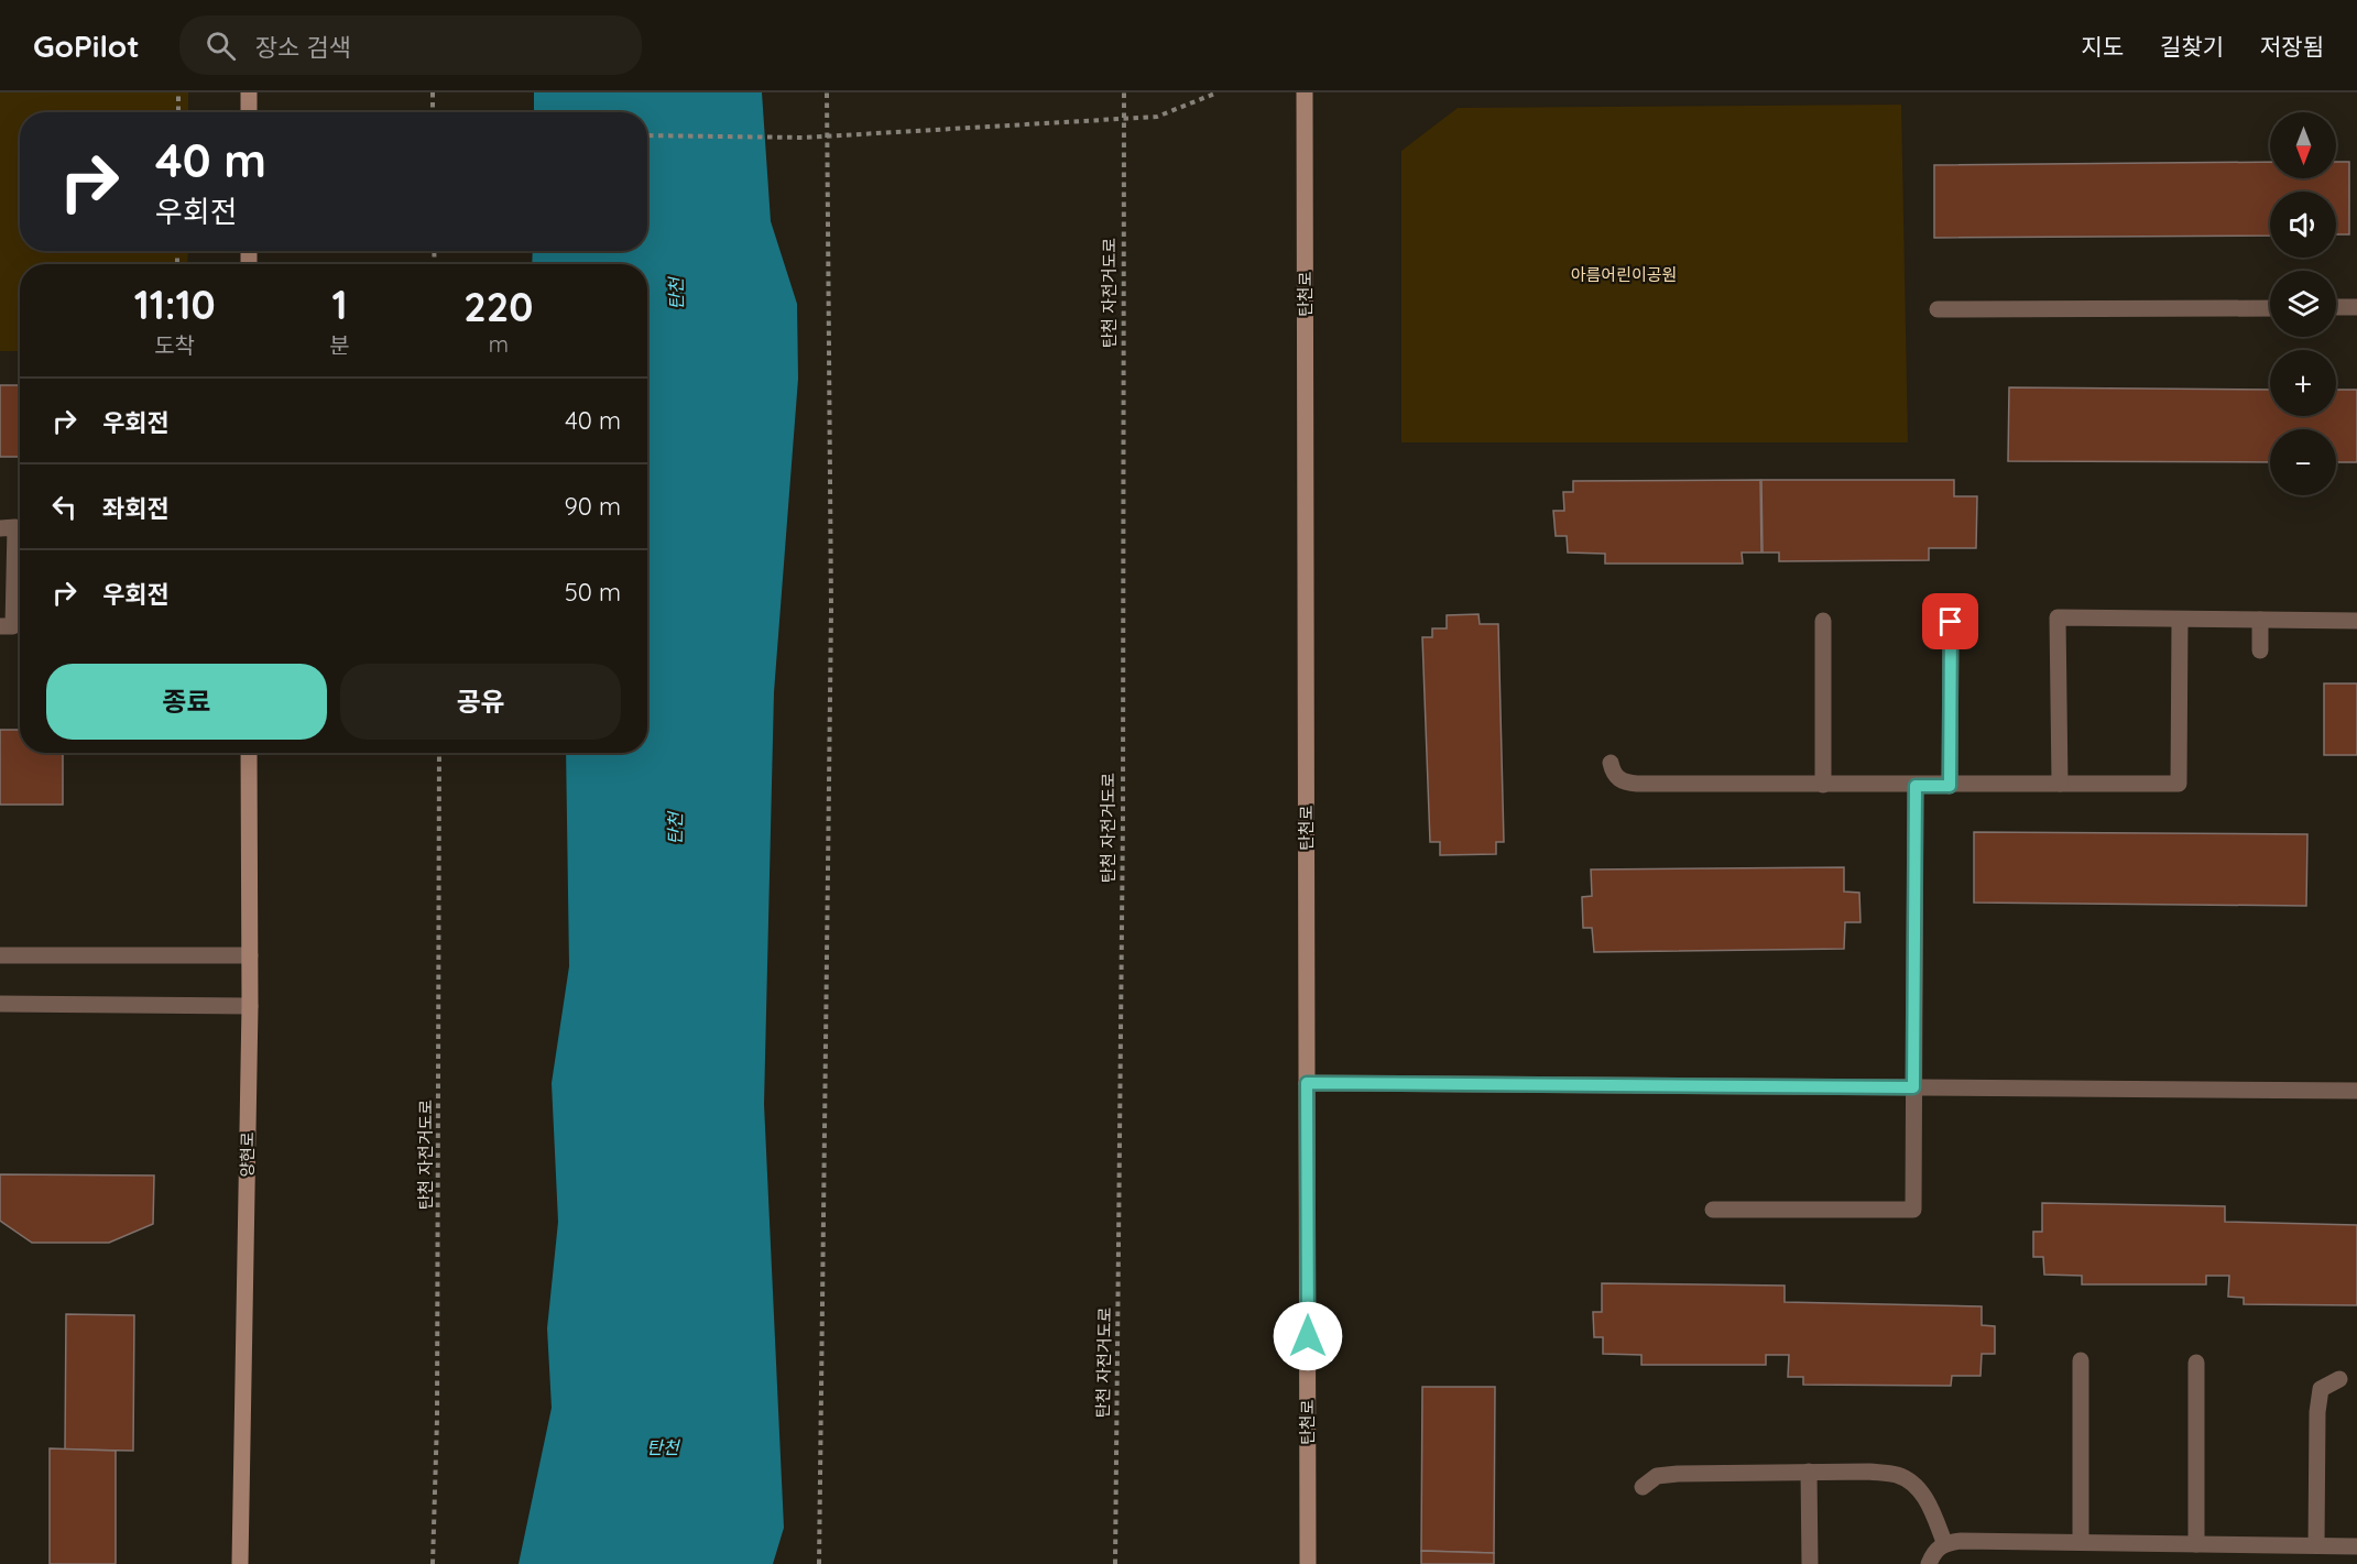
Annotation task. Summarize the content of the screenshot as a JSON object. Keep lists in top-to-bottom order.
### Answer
{
  "streets": {
    "main road": ["탄천로", "양현로"],
    "path": ["탄천 자전거도로"]
  },
  "water": ["탄천"],
  "parks": ["아름어린이공원"],
  "north": "bottom",
  "page": {
    "header": "GoPilot",
    "search": "장소 검색",
    "nav": ["지도", "길찾기", "저장됨"],
    "map_buttons": ["+", "−"],
    "turn": ["40 m", "우회전"],
    "eta": [
      "11:10",
      "도착",
      "1",
      "분",
      "220",
      "m"
    ],
    "list": [
      {
        "name": "우회전",
        "value": "40 m"
      },
      {
        "name": "좌회전",
        "value": "90 m"
      },
      {
        "name": "우회전",
        "value": "50 m"
      }
    ],
    "buttons": ["종료", "공유"]
  }
}
